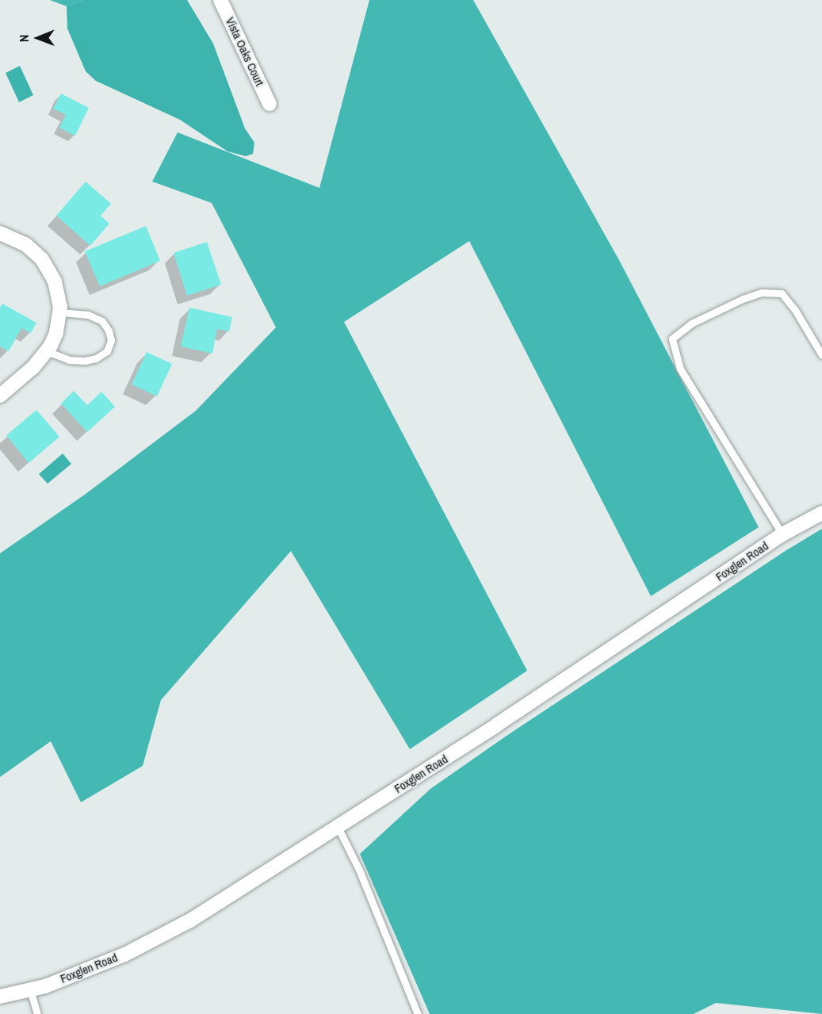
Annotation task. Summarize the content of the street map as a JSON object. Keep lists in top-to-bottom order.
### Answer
{
  "streets": {
    "street": ["Vista Oaks Court", "Foxglen Road"]
  },
  "north": "left"
}
